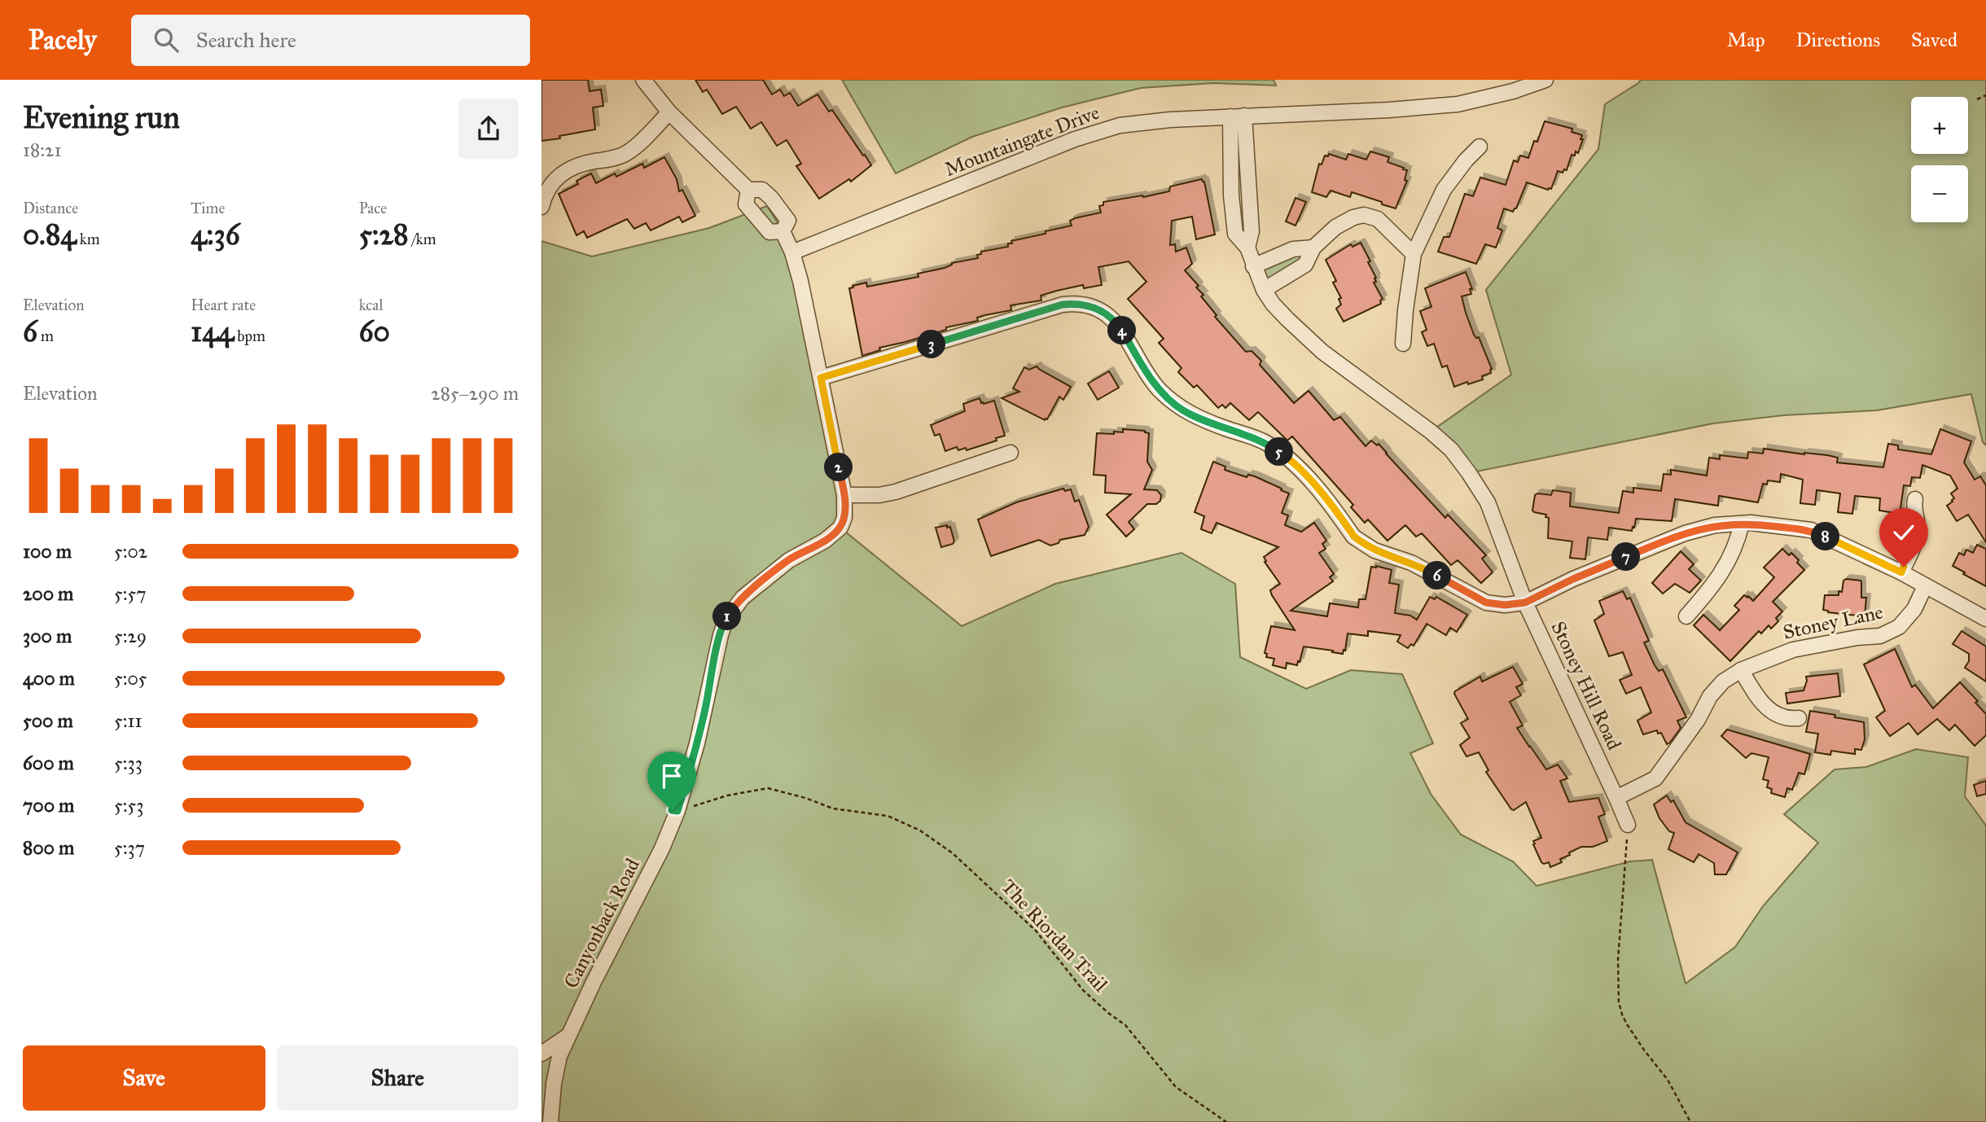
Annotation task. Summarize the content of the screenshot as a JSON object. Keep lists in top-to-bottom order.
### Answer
{
  "streets": {
    "street": [
      "Mountaingate Drive",
      "Stoney Lane",
      "Stoney Hill Road",
      "Canyonback Road"
    ],
    "path": ["The Riordan Trail"]
  },
  "crossings": [
    ["Mountaingate Drive", "Stoney Hill Road"],
    ["Mountaingate Drive", "Canyonback Road"],
    ["Stoney Lane", "Stoney Hill Road"],
    ["Canyonback Road", "The Riordan Trail"]
  ],
  "page": {
    "header": "Pacely",
    "search": "Search here",
    "nav": ["Map", "Directions", "Saved"],
    "heading": ["Evening run", "18:21"],
    "map_buttons": ["+", "−"],
    "stats": [
      ["Distance", "0.84 km"],
      ["Time", "4:36"],
      ["Pace", "5:28 /km"],
      ["Elevation", "6 m"],
      ["Heart rate", "144 bpm"],
      ["kcal", "60"]
    ],
    "pins": [
      "4",
      "3",
      "5",
      "2",
      "8",
      "7",
      "6",
      "1"
    ],
    "chart": ["Elevation", "285–290 m"],
    "list": [
      {
        "name": "100 m",
        "note": "5:02"
      },
      {
        "name": "200 m",
        "note": "5:57"
      },
      {
        "name": "300 m",
        "note": "5:29"
      },
      {
        "name": "400 m",
        "note": "5:05"
      },
      {
        "name": "500 m",
        "note": "5:11"
      },
      {
        "name": "600 m",
        "note": "5:33"
      },
      {
        "name": "700 m",
        "note": "5:53"
      },
      {
        "name": "800 m",
        "note": "5:37"
      }
    ],
    "buttons": ["Save", "Share"]
  }
}
